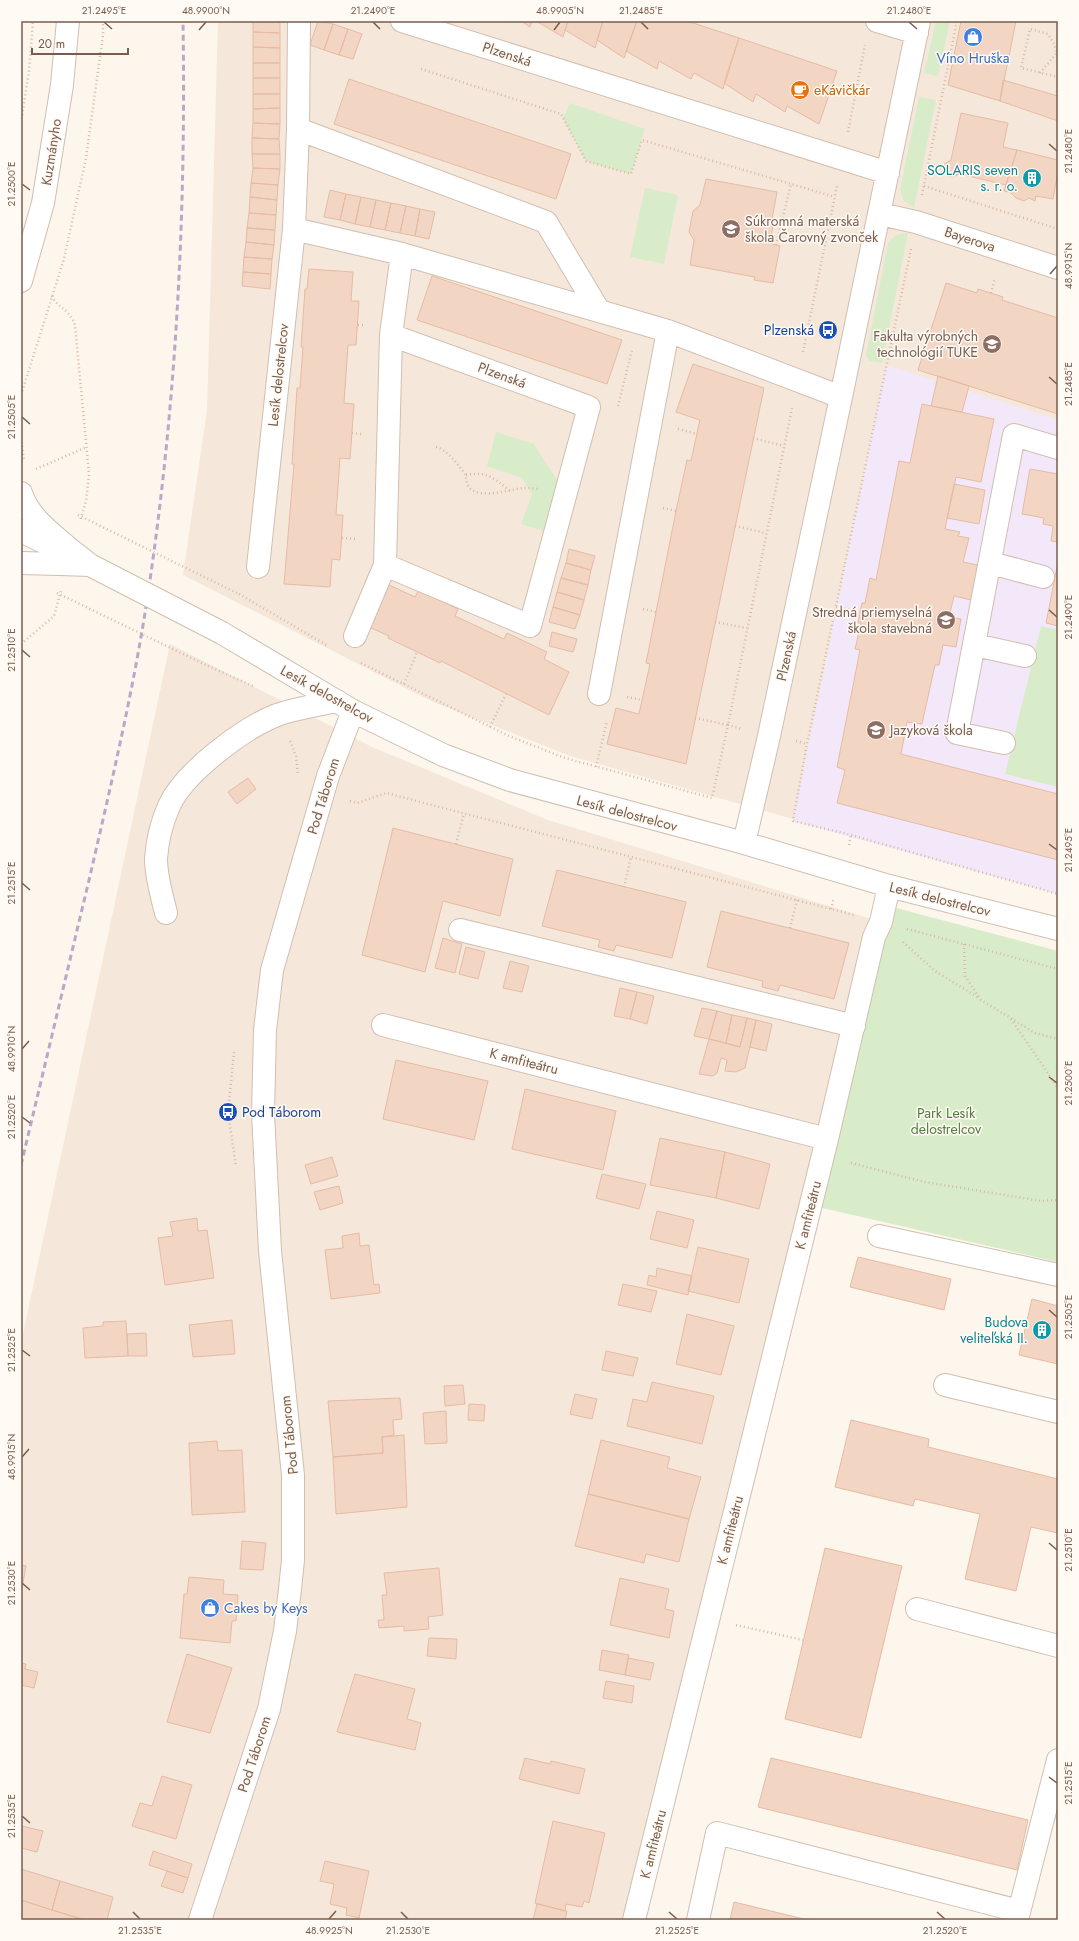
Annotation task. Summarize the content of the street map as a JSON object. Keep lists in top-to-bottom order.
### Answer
{
  "streets": {
    "street": [
      "Plzenská",
      "Kuzmányho",
      "Bayerova",
      "Lesík delostrelcov",
      "Pod Táborom",
      "K amfiteátru"
    ]
  },
  "crossings": [
    ["Plzenská", "Bayerova"],
    ["Plzenská", "Lesík delostrelcov"],
    ["Lesík delostrelcov", "Pod Táborom"],
    ["Lesík delostrelcov", "K amfiteátru"]
  ],
  "parks": ["Park Lesík delostrelcov"],
  "places": {
    "shop": ["Víno Hruška", "Cakes by Keys"],
    "cafe": ["eKávičkár"],
    "building": ["SOLARIS seven s. r. o.", "Budova veliteľská II."],
    "school or university": [
      "Súkromná materská škola Čarovný zvonček",
      "Fakulta výrobných technológií TUKE",
      "Stredná priemyselná škola stavebná",
      "Jazyková škola"
    ],
    "bus stop": ["Plzenská", "Pod Táborom"]
  },
  "scale_bar": "20 m",
  "coordinates": [
    "21.2495°E",
    "48.9900°N",
    "21.2490°E",
    "48.9905°N",
    "21.2485°E",
    "21.2480°E",
    "21.2500°E",
    "48.9915°N",
    "21.2505°E",
    "21.2510°E",
    "21.2515°E",
    "48.9910°N",
    "21.2520°E",
    "21.2525°E",
    "21.2530°E",
    "21.2535°E",
    "48.9925°N"
  ]
}
